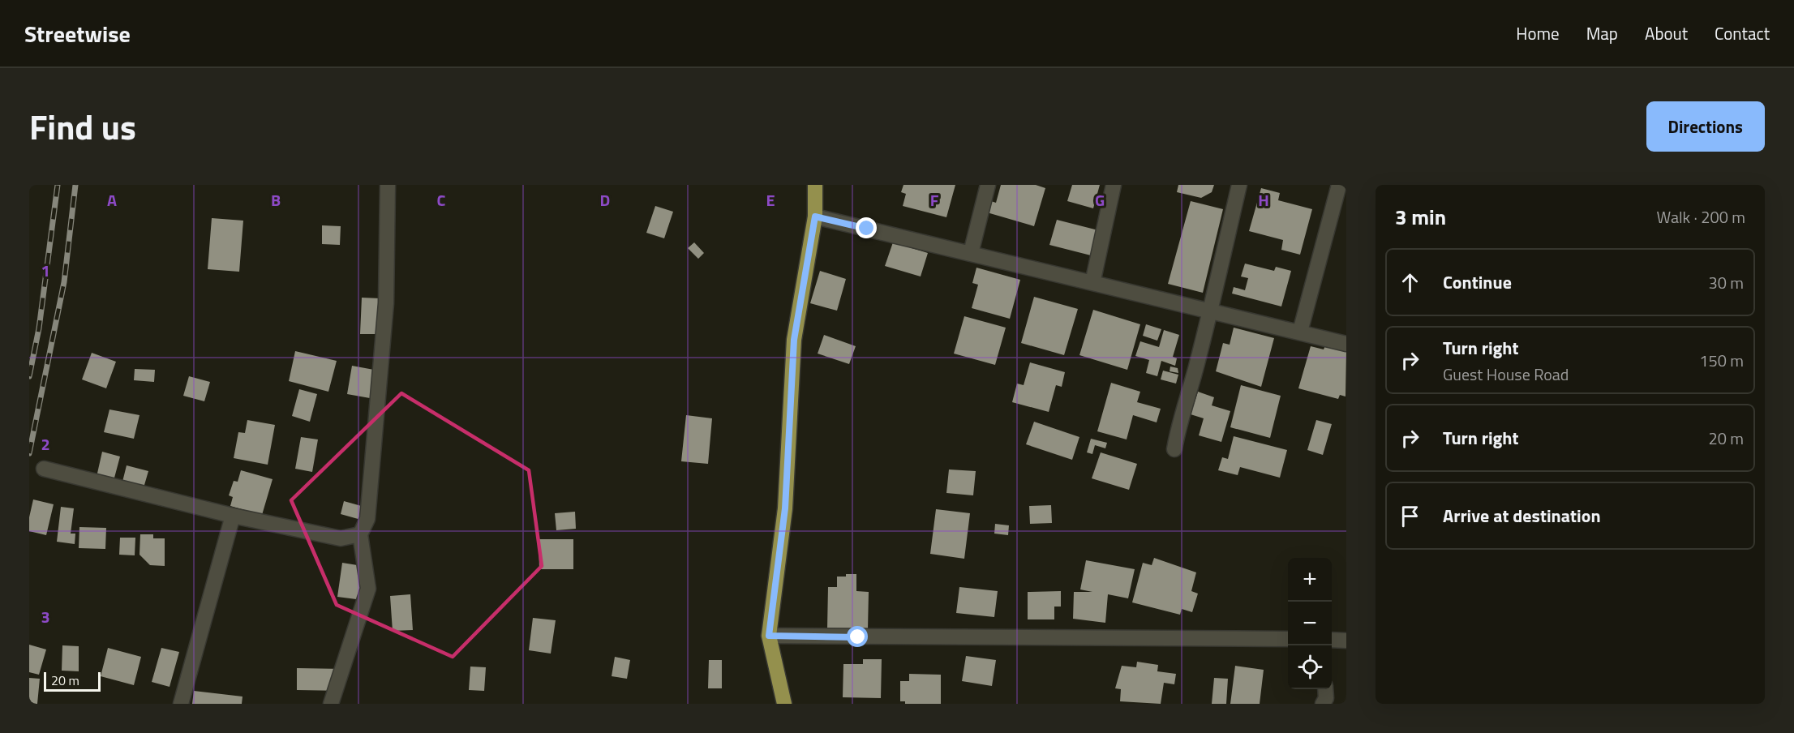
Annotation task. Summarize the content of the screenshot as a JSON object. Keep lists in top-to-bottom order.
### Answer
{
  "scale_bar": "20 m",
  "page": {
    "header": "Streetwise",
    "nav": [
      "Home",
      "Map",
      "About",
      "Contact"
    ],
    "title": "Find us",
    "buttons": "Directions",
    "heading": ["3 min", "Walk · 200 m"],
    "list": [
      ["Continue", "30 m"],
      ["Turn right", "Guest House Road", "150 m"],
      ["Turn right", "20 m"],
      "Arrive at destination"
    ],
    "map_buttons": ["+", "−"],
    "scale": "20 m"
  },
  "grid": {
    "columns": [
      "A",
      "B",
      "C",
      "D",
      "E",
      "F",
      "G",
      "H"
    ],
    "rows": ["1", "2", "3"]
  }
}
